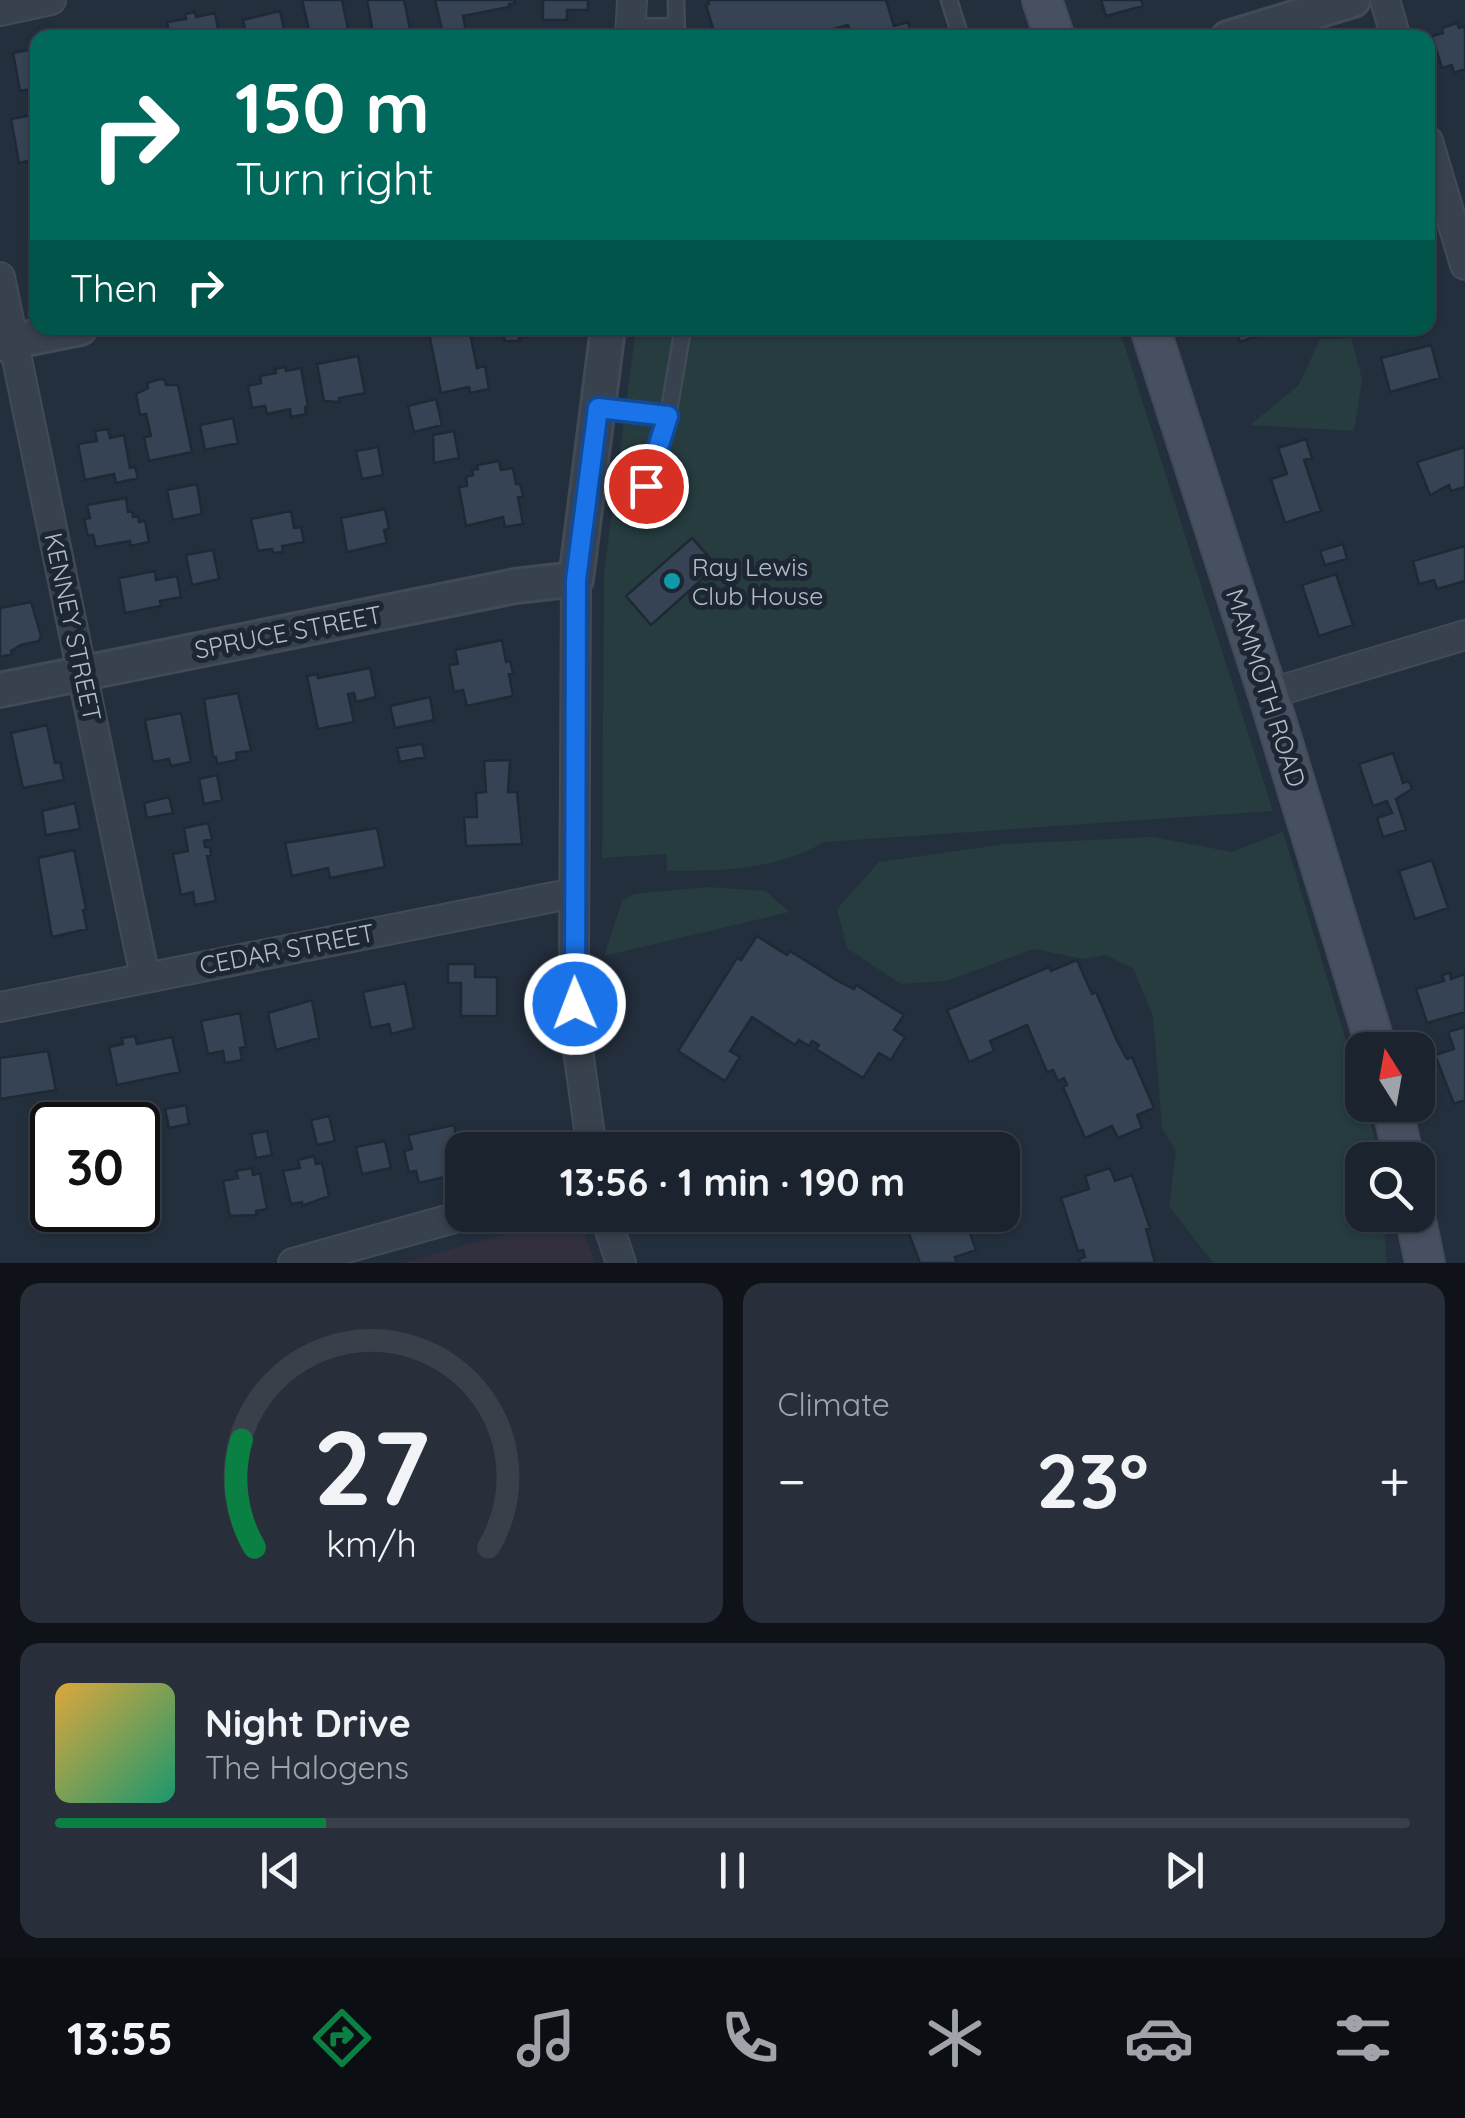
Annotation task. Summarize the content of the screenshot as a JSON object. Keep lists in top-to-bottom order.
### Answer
{
  "streets": {
    "main road": ["MAMMOTH ROAD"],
    "street": ["KENNEY STREET", "SPRUCE STREET", "CEDAR STREET"]
  },
  "crossings": [
    ["KENNEY STREET", "SPRUCE STREET"],
    ["KENNEY STREET", "CEDAR STREET"]
  ],
  "places": ["Ray Lewis Club House"],
  "north": "top",
  "page": {
    "turn": ["150 m", "Turn right"],
    "then": "Then",
    "limit": "30",
    "trip": "13:56 · 1 min · 190 m",
    "tile": "Climate",
    "heat": ["−", "23°", "+"],
    "song": ["Night Drive", "The Halogens"],
    "tabs": "13:55",
    "gauge": ["27", "km/h"]
  }
}
